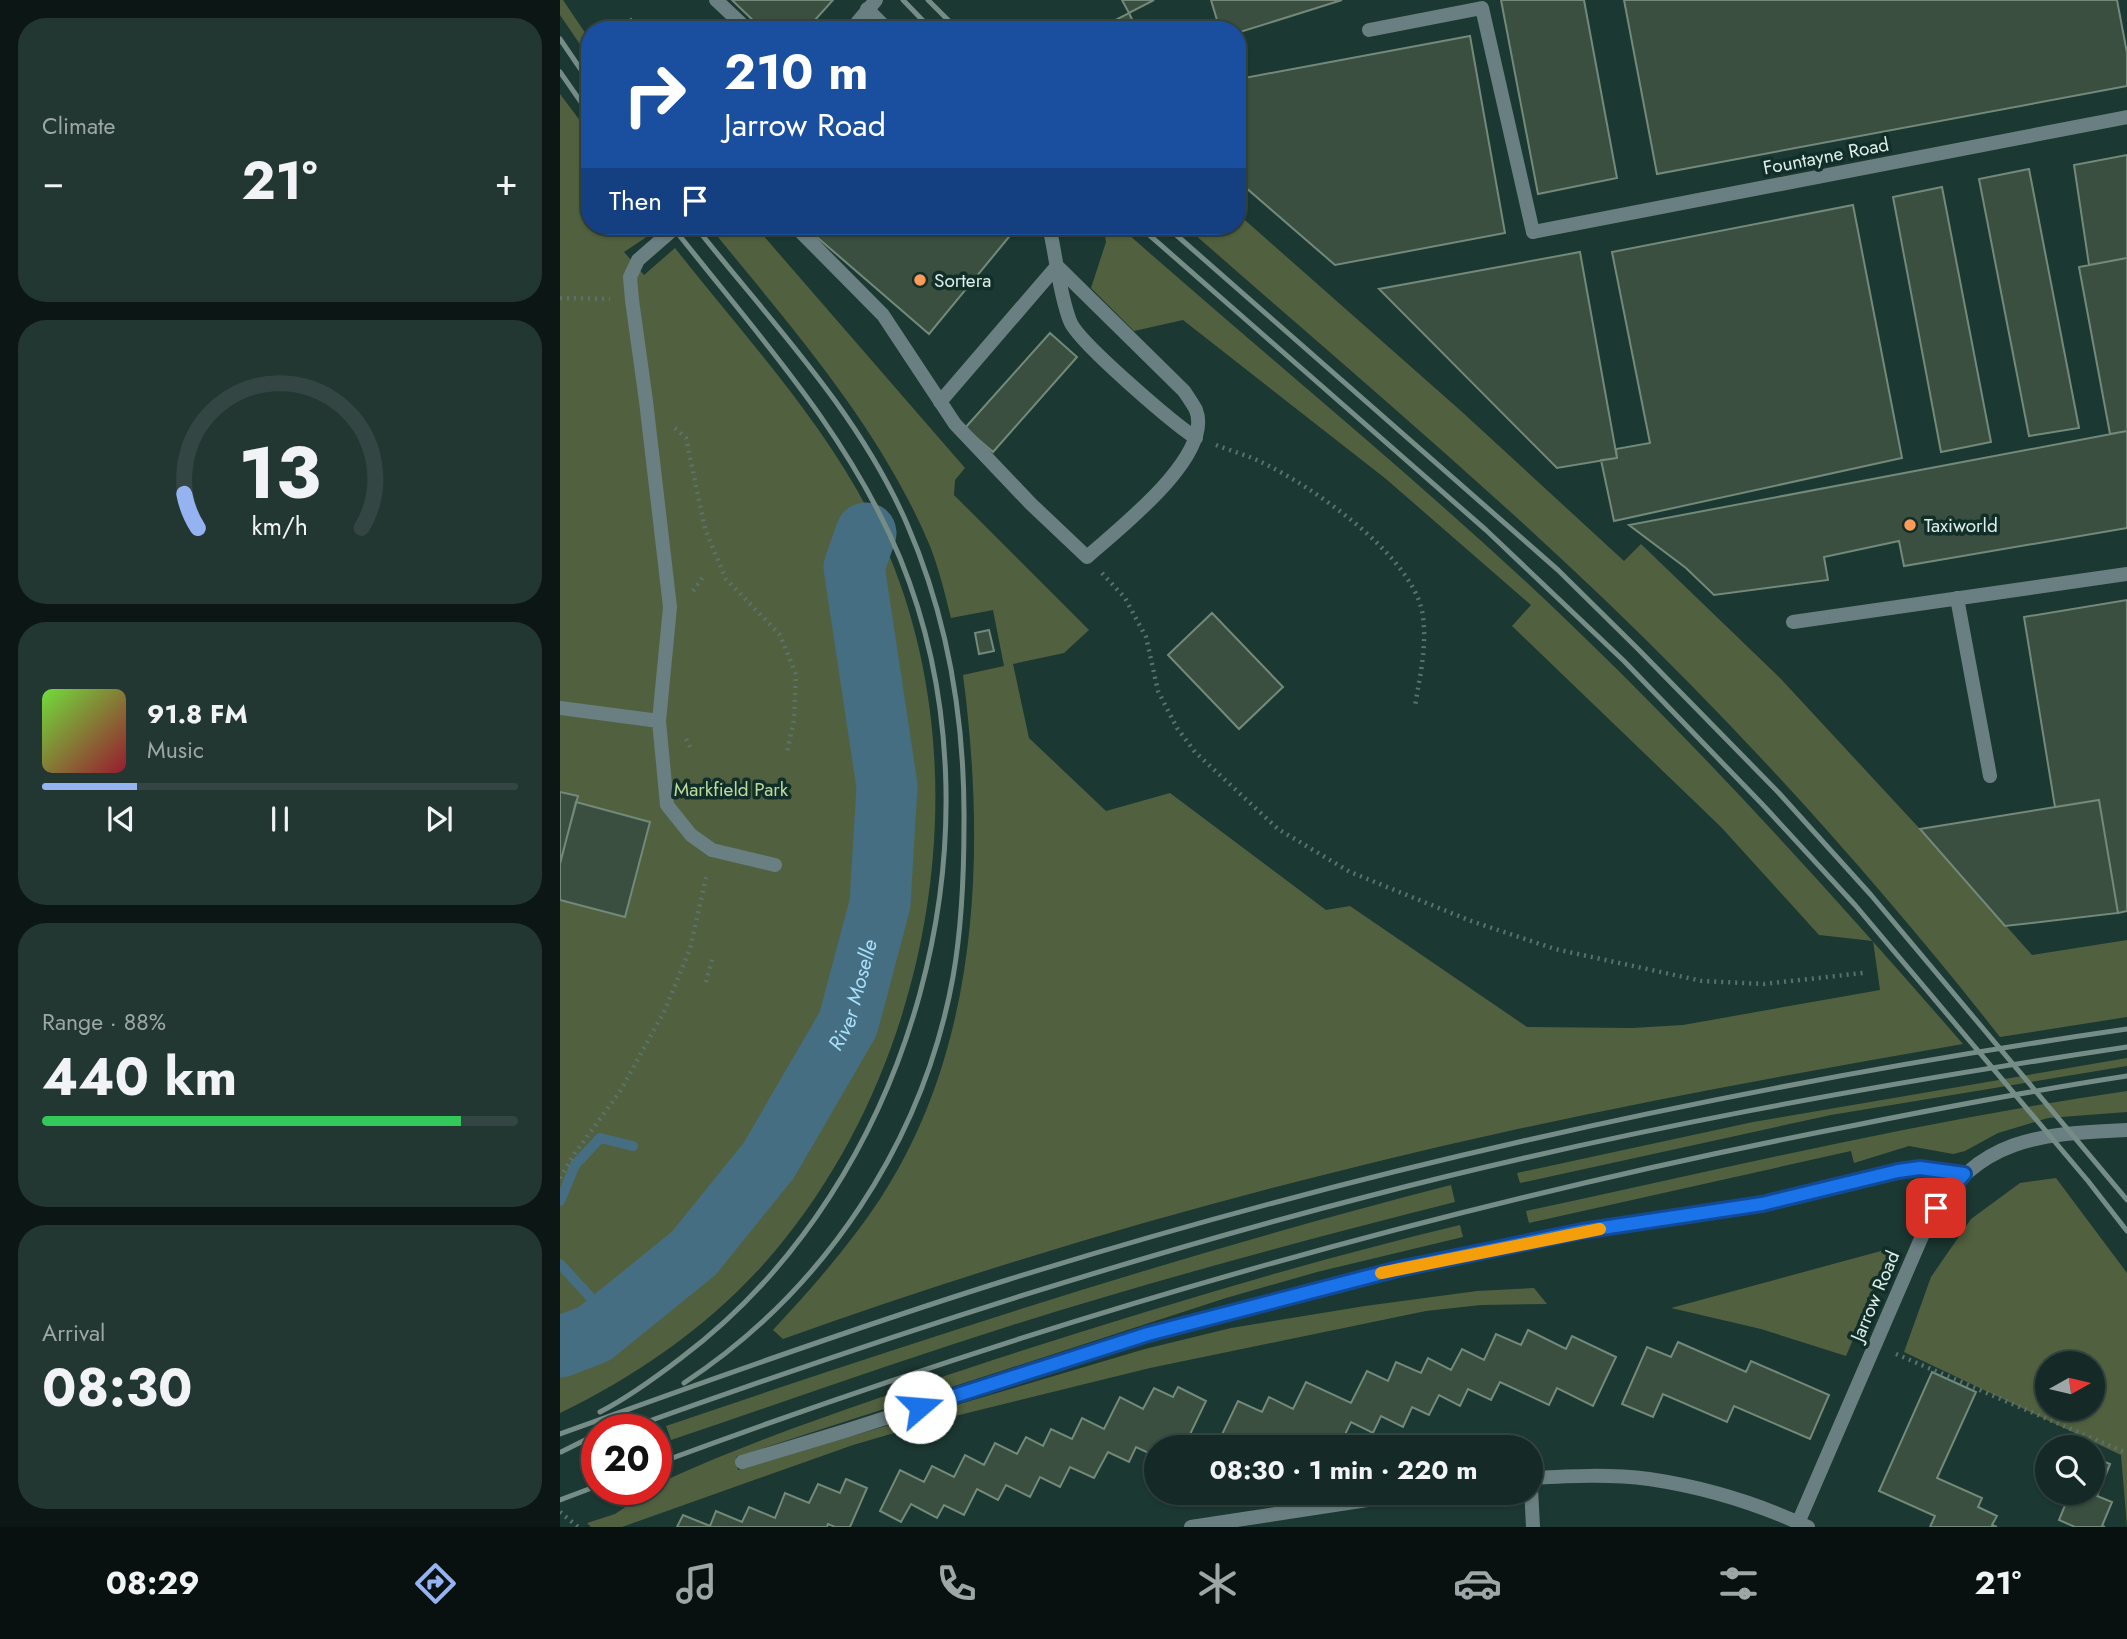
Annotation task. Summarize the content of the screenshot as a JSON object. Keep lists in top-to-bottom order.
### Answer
{
  "streets": {
    "street": ["Fountayne Road", "Jarrow Road"]
  },
  "water": ["River Moselle"],
  "parks": ["Markfield Park"],
  "places": ["Sortera", "Taxiworld"],
  "north": "right",
  "page": {
    "tile": [
      "Climate",
      ["Range · 88%", "440 km"],
      ["Arrival", "08:30"]
    ],
    "turn": ["210 m", "Jarrow Road"],
    "heat": ["−", "21°", "+"],
    "then": "Then",
    "song": ["91.8 FM", "Music"],
    "limit": "20",
    "trip": "08:30 · 1 min · 220 m",
    "tabs": ["08:29", "21°"],
    "gauge": ["13", "km/h"]
  }
}
